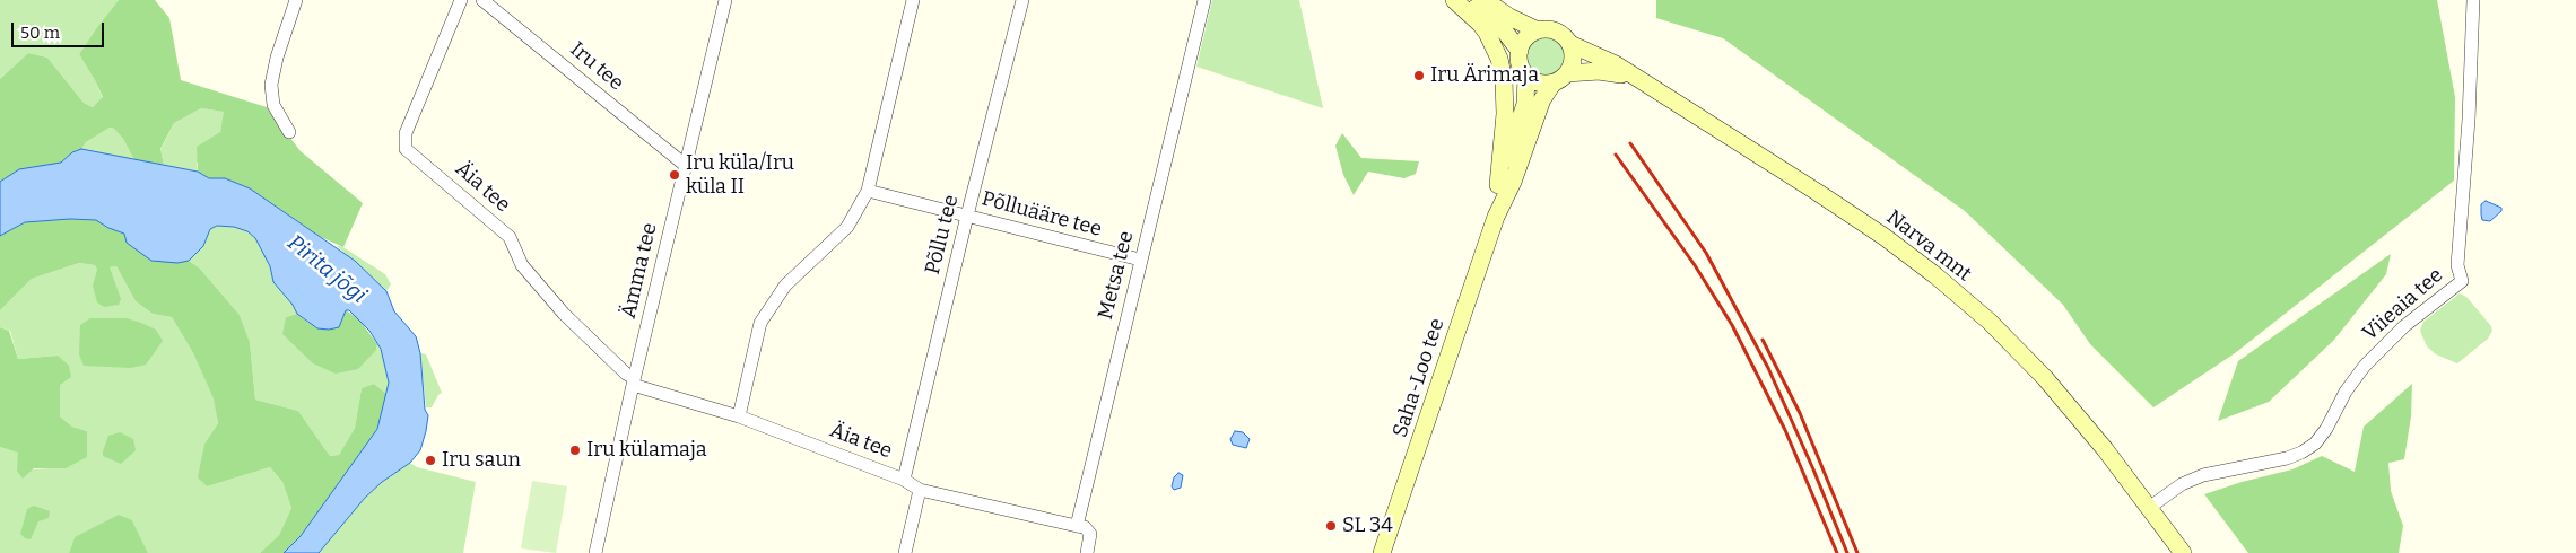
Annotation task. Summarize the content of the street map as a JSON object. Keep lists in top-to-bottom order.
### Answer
{
  "streets": {
    "main road": ["Narva mnt", "Saha-Loo tee"],
    "street": [
      "Iru tee",
      "Äia tee",
      "Põlluääre tee",
      "Põllu tee",
      "Ämma tee",
      "Metsa tee",
      "Viieaia tee"
    ]
  },
  "crossings": [
    ["Iru tee", "Ämma tee"],
    ["Äia tee", "Põllu tee"],
    ["Äia tee", "Ämma tee"],
    ["Äia tee", "Metsa tee"],
    ["Põlluääre tee", "Põllu tee"],
    ["Põlluääre tee", "Metsa tee"],
    ["Narva mnt", "Viieaia tee"],
    ["Narva mnt", "Saha-Loo tee"]
  ],
  "water": ["Pirita jõgi"],
  "places": [
    "Iru Ärimaja",
    "Iru küla/Iru küla II",
    "Iru külamaja",
    "Iru saun",
    "SL 34"
  ],
  "scale_bar": "50 m"
}
